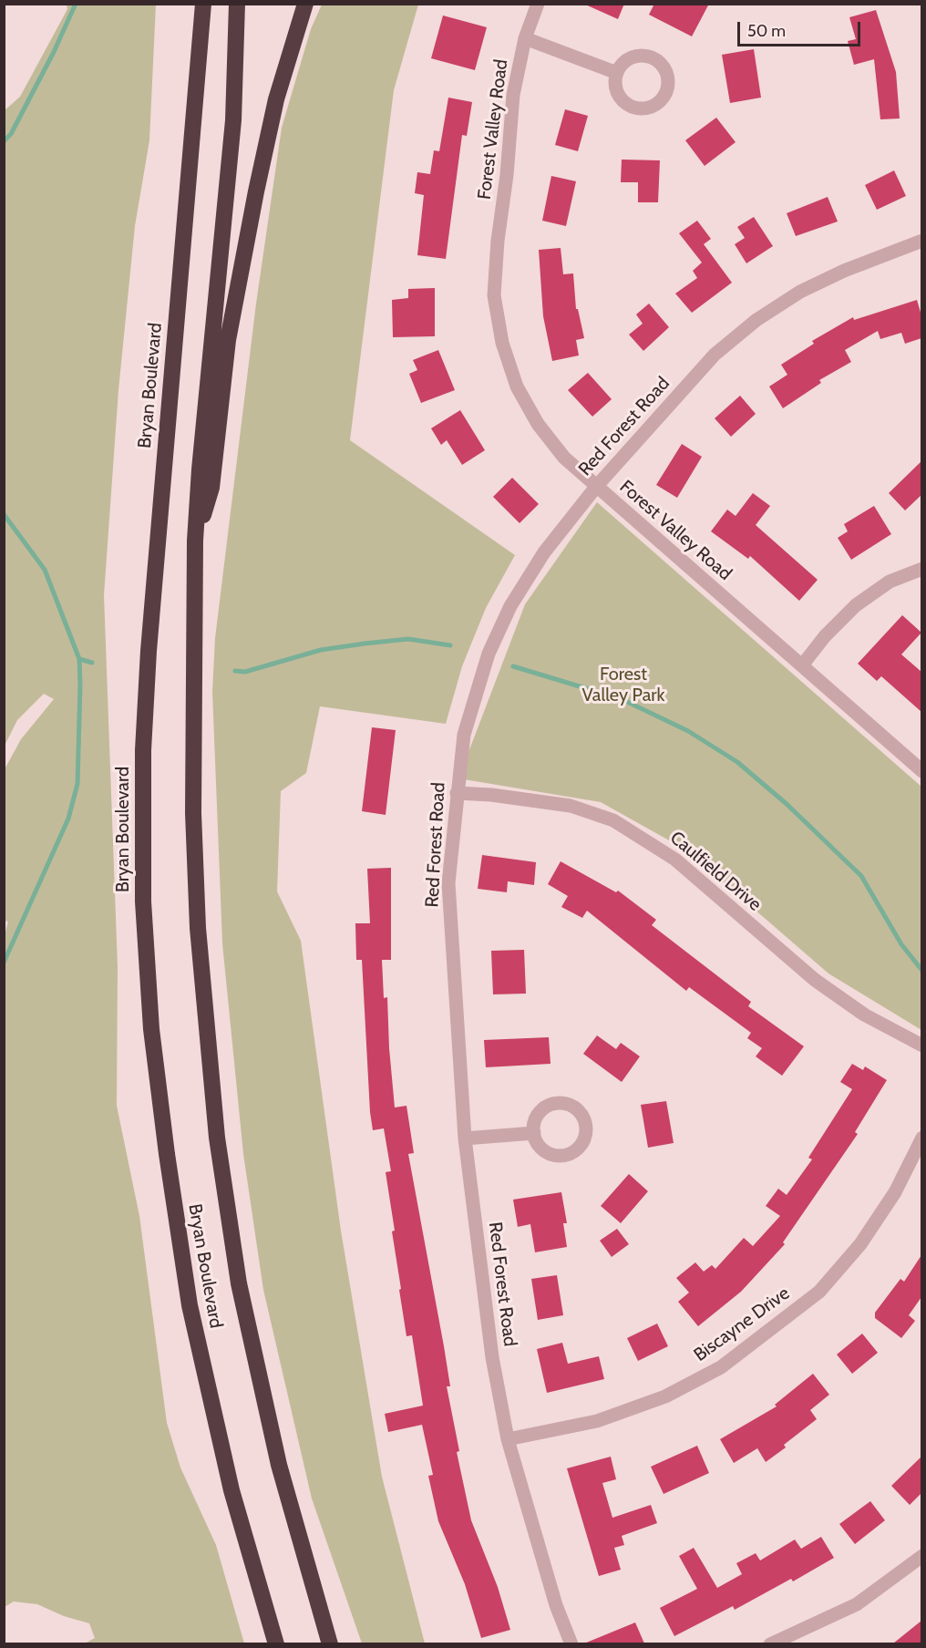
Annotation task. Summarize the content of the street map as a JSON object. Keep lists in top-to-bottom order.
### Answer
{
  "streets": {
    "highway": ["Bryan Boulevard"],
    "street": [
      "Forest Valley Road",
      "Red Forest Road",
      "Caulfield Drive",
      "Biscayne Drive"
    ]
  },
  "crossings": [
    ["Forest Valley Road", "Red Forest Road"],
    ["Red Forest Road", "Caulfield Drive"],
    ["Red Forest Road", "Biscayne Drive"]
  ],
  "parks": ["Forest Valley Park"],
  "scale_bar": "50 m"
}
